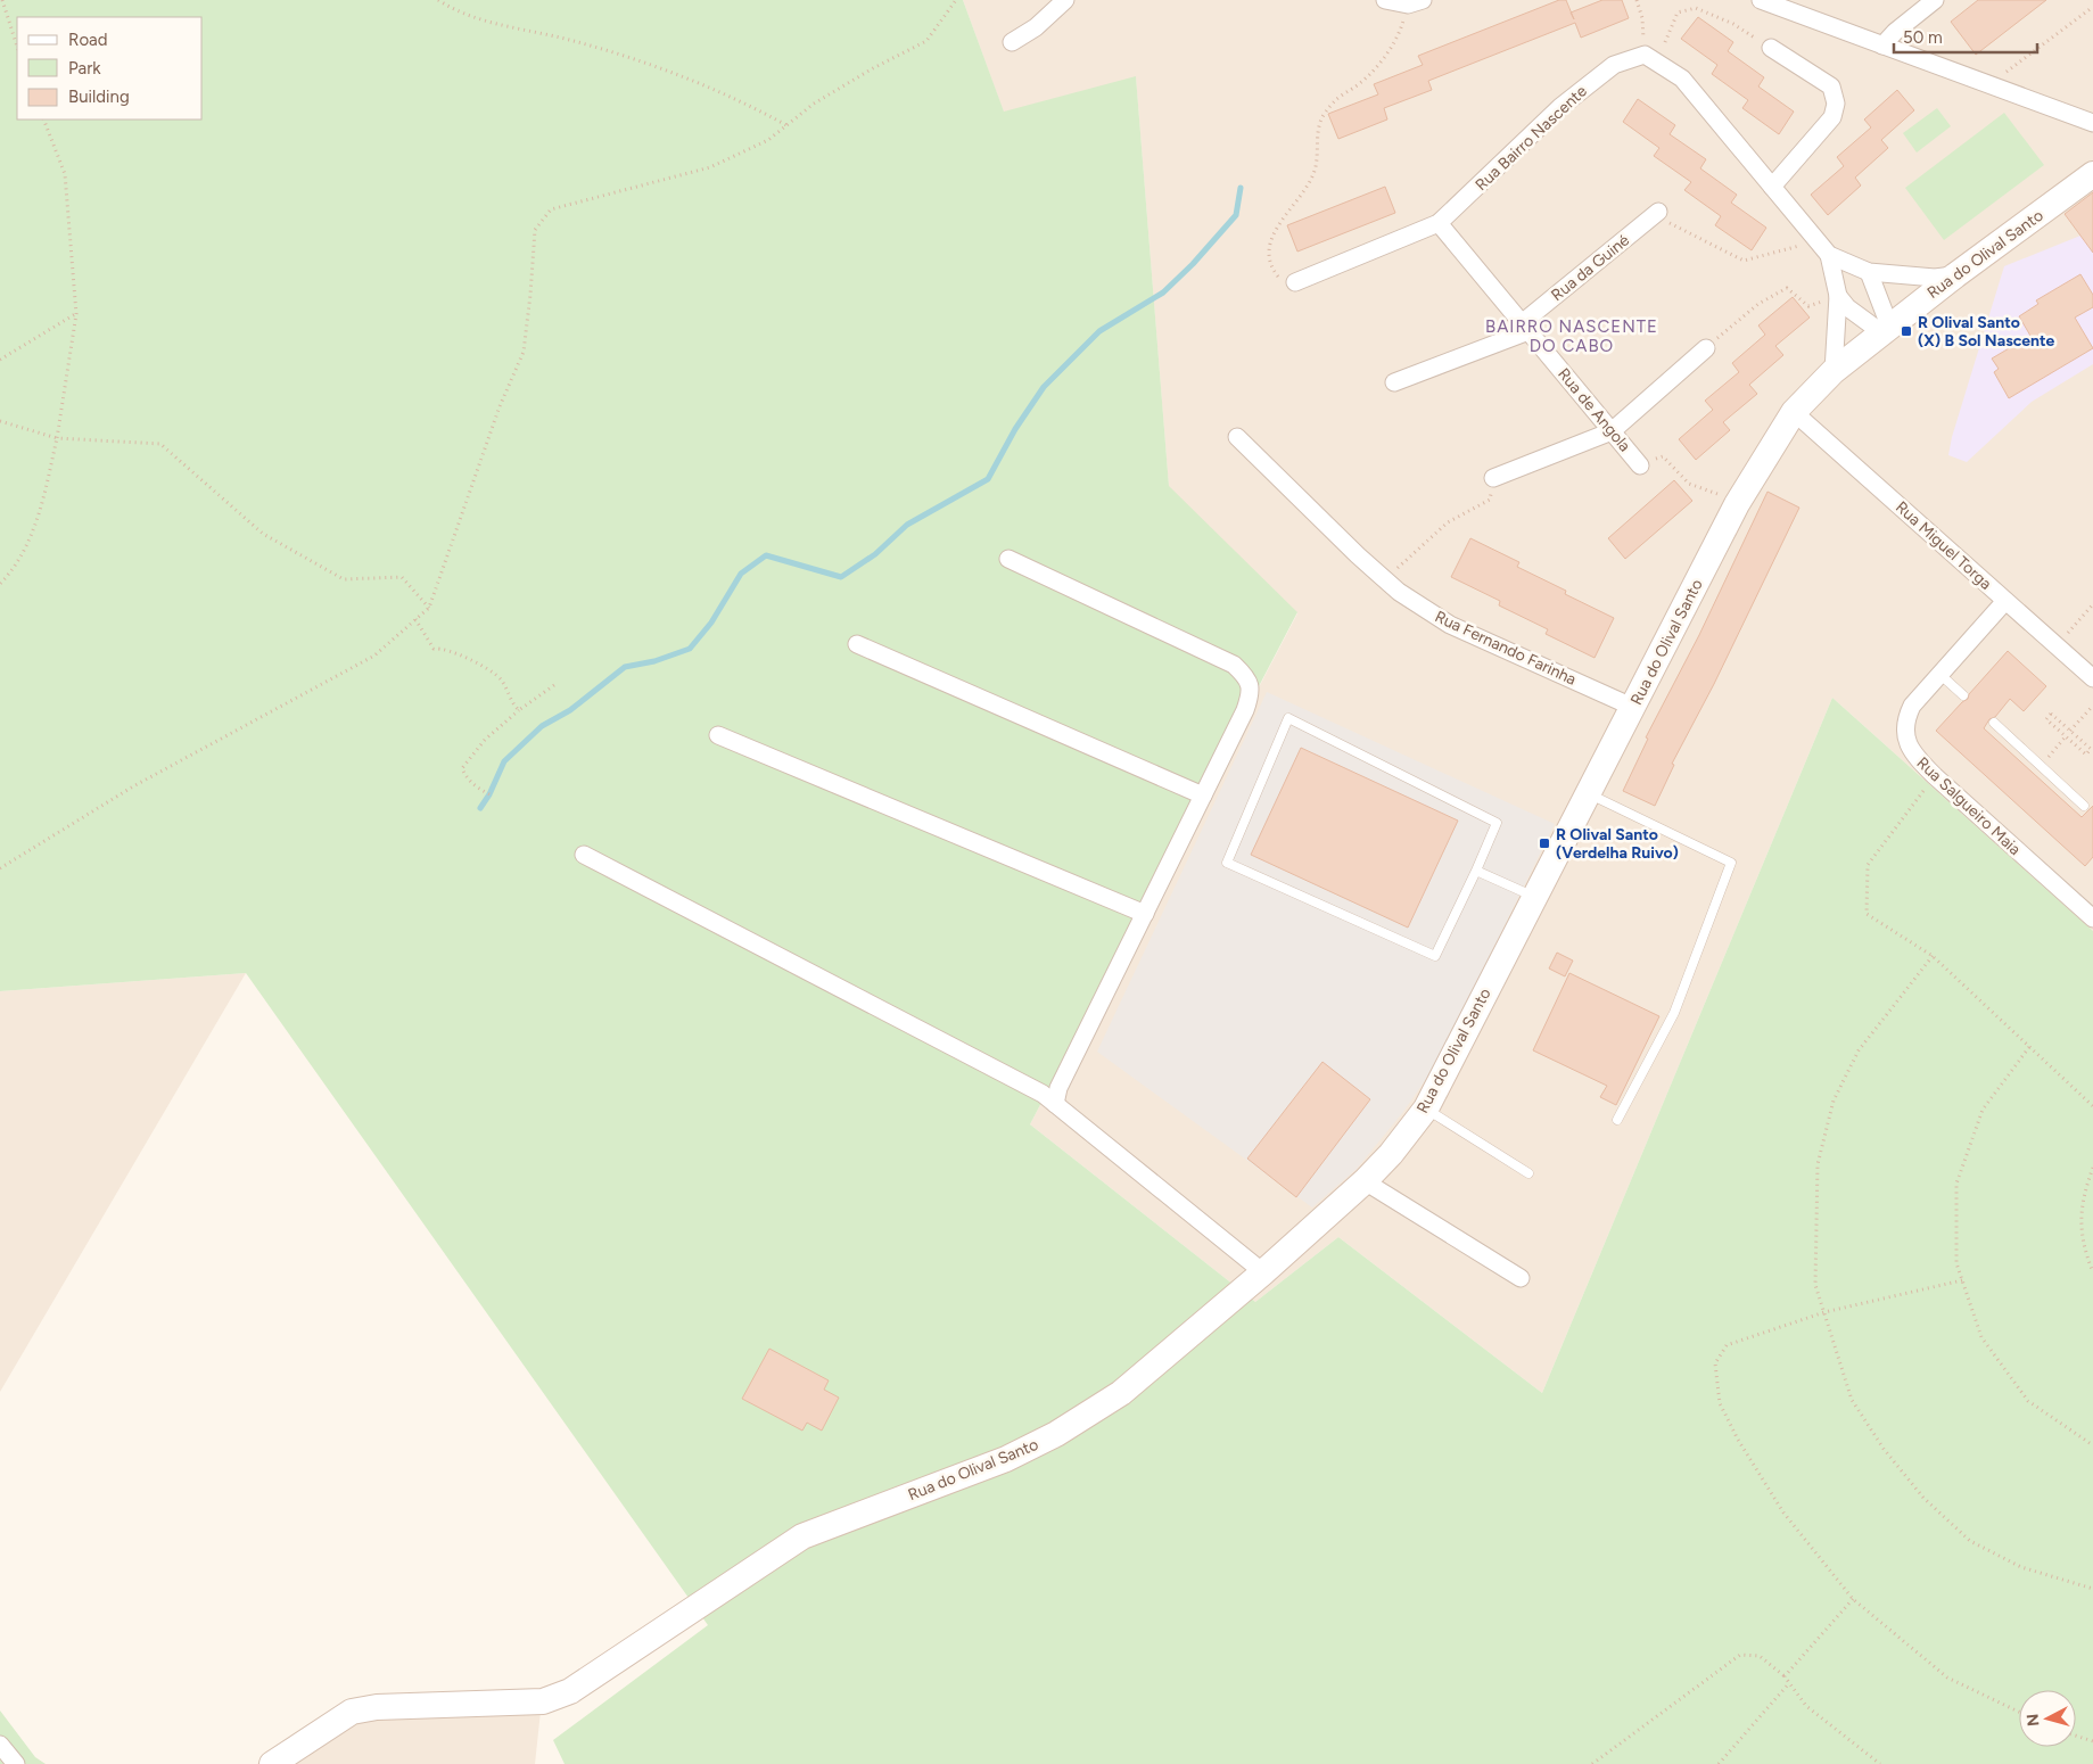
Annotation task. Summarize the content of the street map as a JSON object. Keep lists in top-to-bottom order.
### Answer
{
  "streets": {
    "street": [
      "Rua Bairro Nascente",
      "Rua do Olival Santo",
      "Rua da Guiné",
      "Rua de Angola",
      "Rua Miguel Torga",
      "Rua Fernando Farinha",
      "Rua Salgueiro Maia"
    ]
  },
  "crossings": [
    ["Rua Bairro Nascente", "Rua de Angola"],
    ["Rua do Olival Santo", "Rua Miguel Torga"],
    ["Rua do Olival Santo", "Rua Fernando Farinha"],
    ["Rua da Guiné", "Rua de Angola"],
    ["Rua Miguel Torga", "Rua Salgueiro Maia"]
  ],
  "districts": ["BAIRRO NASCENTE DO CABO"],
  "places": {
    "transit": ["R Olival Santo (X) B Sol Nascente", "R Olival Santo (Verdelha Ruivo)"]
  },
  "legend": ["Road", "Park", "Building"],
  "scale_bar": "50 m",
  "north": "left"
}
